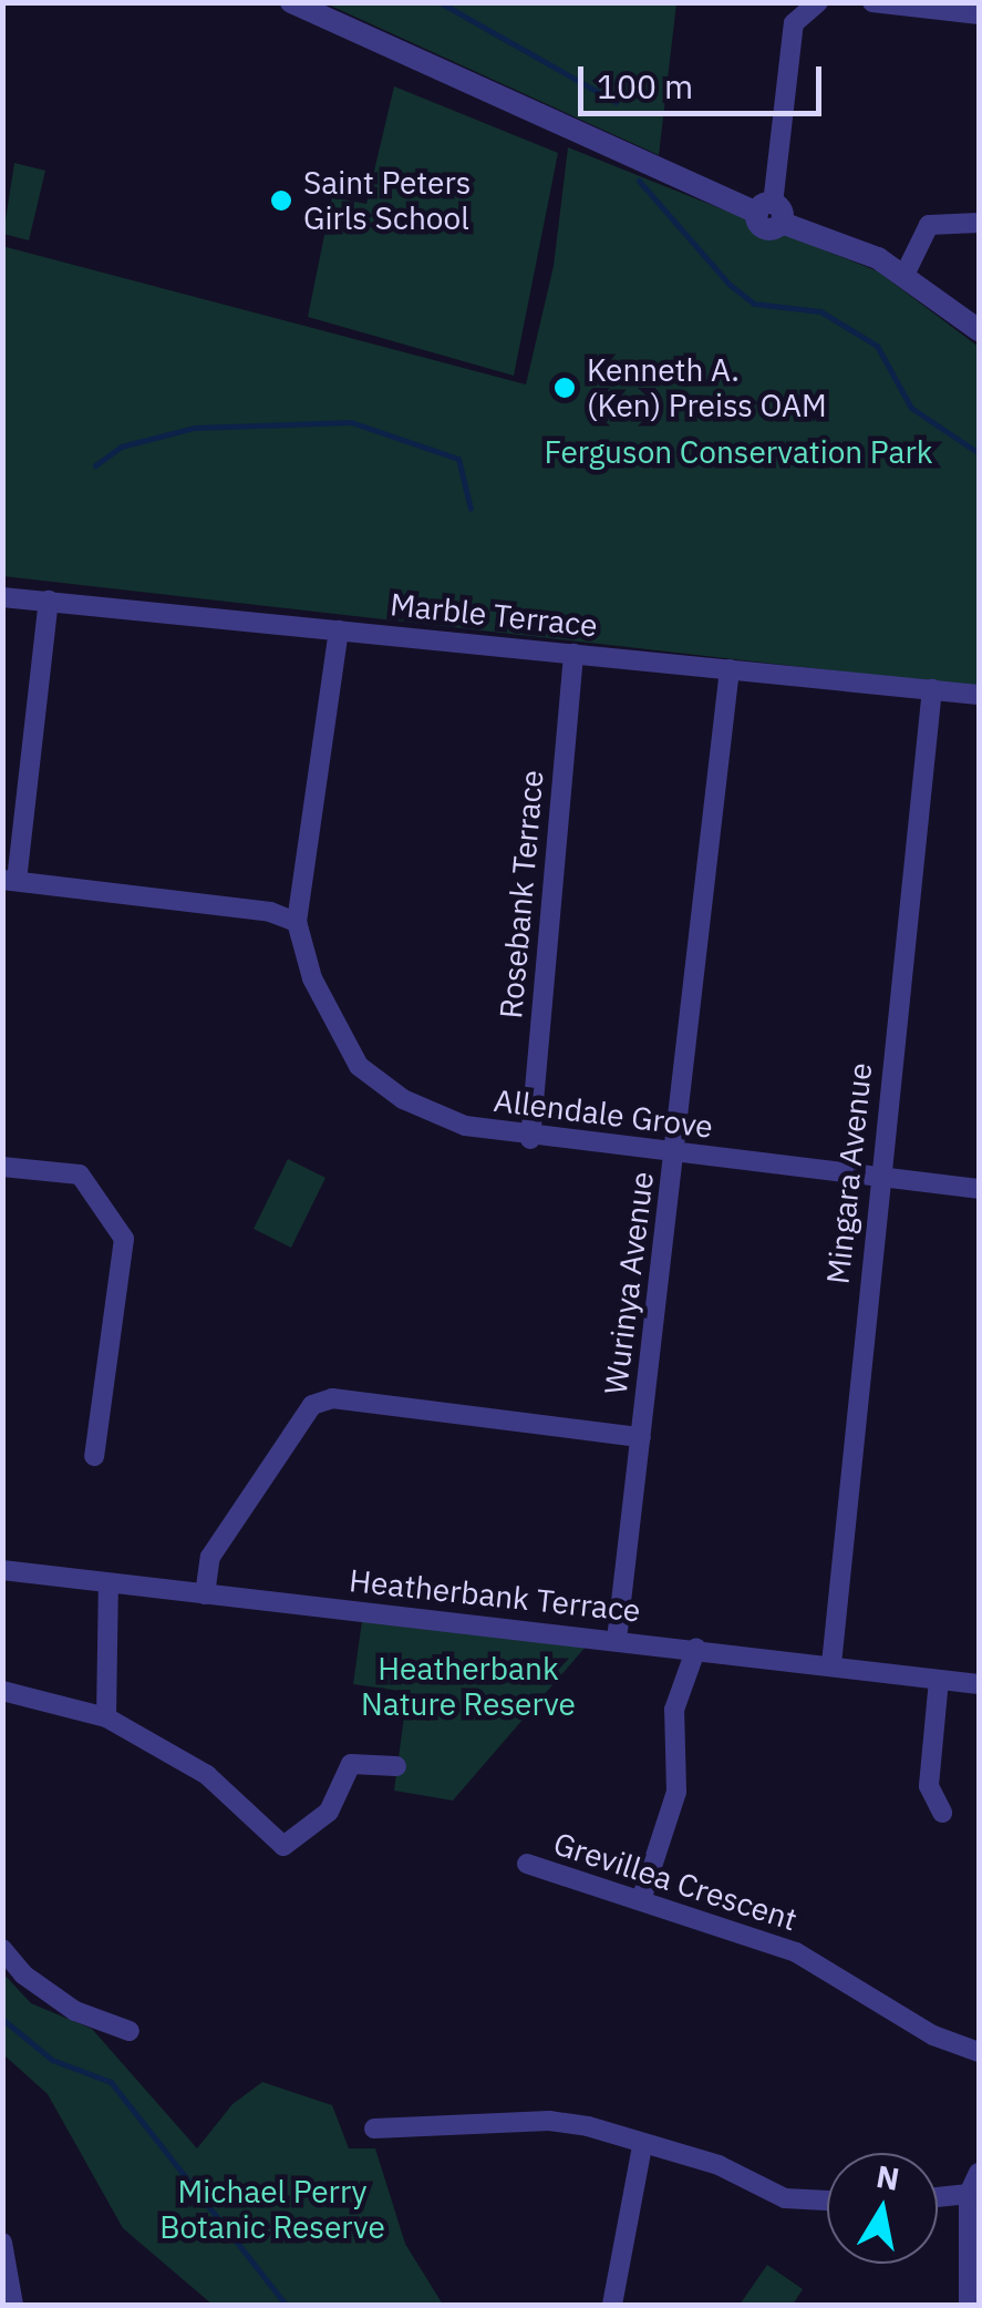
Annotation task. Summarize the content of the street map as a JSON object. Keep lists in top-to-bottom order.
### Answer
{
  "streets": {
    "street": [
      "Marble Terrace",
      "Rosebank Terrace",
      "Allendale Grove",
      "Mingara Avenue",
      "Wurinya Avenue",
      "Heatherbank Terrace",
      "Grevillea Crescent"
    ]
  },
  "crossings": [
    ["Marble Terrace", "Rosebank Terrace"],
    ["Marble Terrace", "Mingara Avenue"],
    ["Marble Terrace", "Wurinya Avenue"],
    ["Rosebank Terrace", "Allendale Grove"],
    ["Allendale Grove", "Mingara Avenue"],
    ["Allendale Grove", "Wurinya Avenue"],
    ["Mingara Avenue", "Heatherbank Terrace"],
    ["Wurinya Avenue", "Heatherbank Terrace"]
  ],
  "parks": ["Ferguson Conservation Park", "Heatherbank Nature Reserve", "Michael Perry Botanic Reserve"],
  "places": ["Saint Peters Girls School", "Kenneth A. (Ken) Preiss OAM"],
  "scale_bar": "100 m",
  "north": "top"
}
